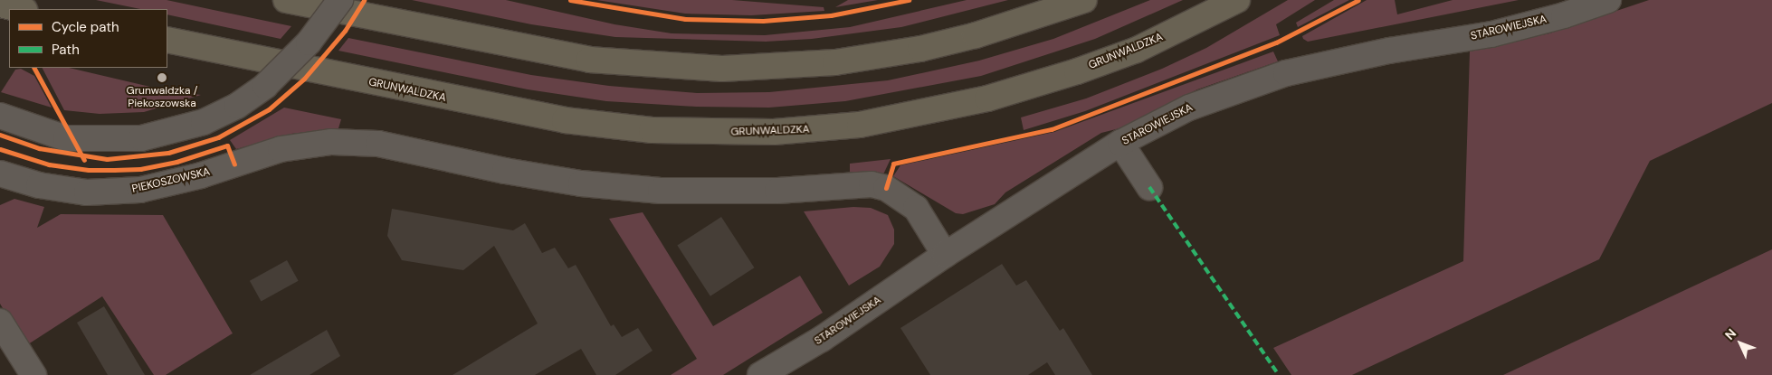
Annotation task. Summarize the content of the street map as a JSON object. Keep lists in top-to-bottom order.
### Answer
{
  "streets": {
    "main road": ["GRUNWALDZKA"],
    "street": ["STAROWIEJSKA", "PIEKOSZOWSKA"]
  },
  "crossings": [
    ["STAROWIEJSKA", "PIEKOSZOWSKA"]
  ],
  "places": ["Grunwaldzka / Piekoszowska"],
  "legend": ["Cycle path", "Path"],
  "north": "top left"
}
